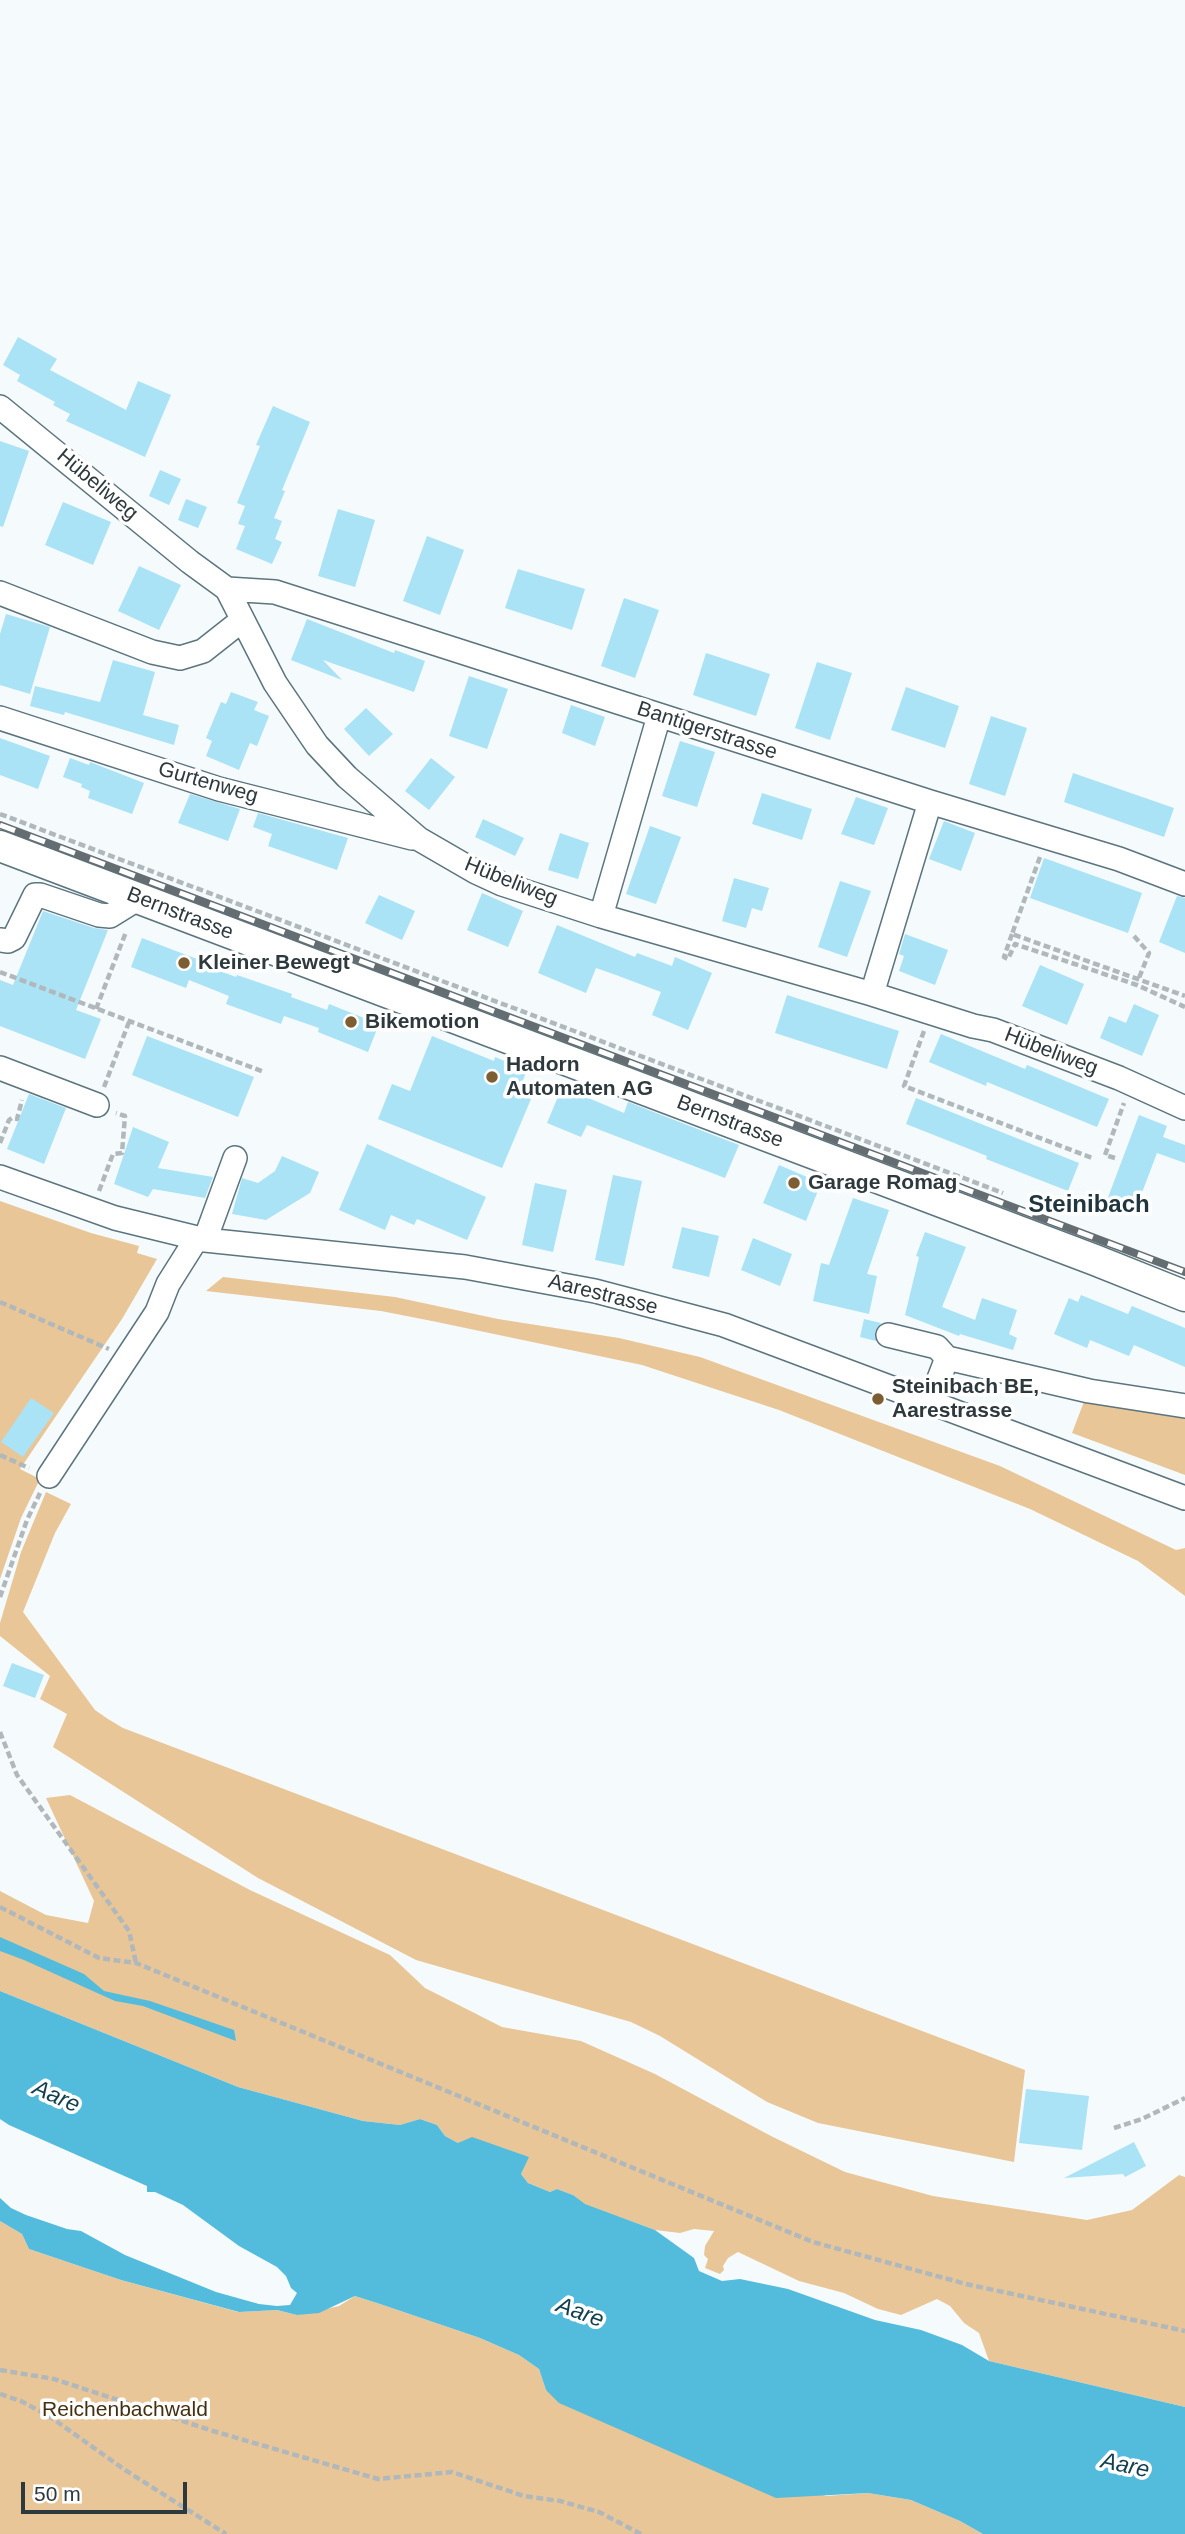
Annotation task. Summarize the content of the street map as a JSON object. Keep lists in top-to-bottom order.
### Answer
{
  "streets": {
    "main road": ["Bernstrasse"],
    "street": [
      "Hübeliweg",
      "Bantigerstrasse",
      "Gurtenweg",
      "Aarestrasse"
    ]
  },
  "crossings": [
    ["Hübeliweg", "Bantigerstrasse"],
    ["Hübeliweg", "Gurtenweg"]
  ],
  "districts": ["Steinibach"],
  "water": ["Aare"],
  "parks": ["Reichenbachwald"],
  "places": [
    "Kleiner Bewegt",
    "Bikemotion",
    "Hadorn Automaten AG",
    "Garage Romag",
    "Steinibach BE, Aarestrasse"
  ],
  "scale_bar": "50 m"
}
